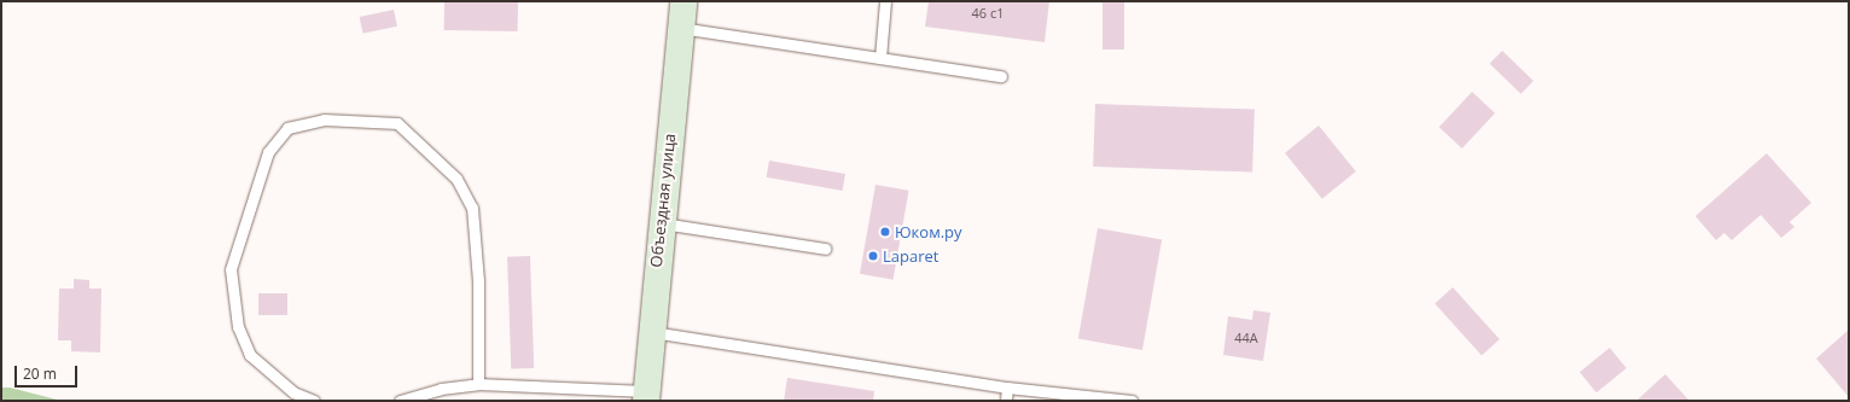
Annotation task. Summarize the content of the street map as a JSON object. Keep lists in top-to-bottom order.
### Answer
{
  "streets": {
    "main road": ["Объездная улица"]
  },
  "places": ["Юком.ру", "Laparet"],
  "house_numbers": ["46 с1", "44А"],
  "scale_bar": "20 m"
}
